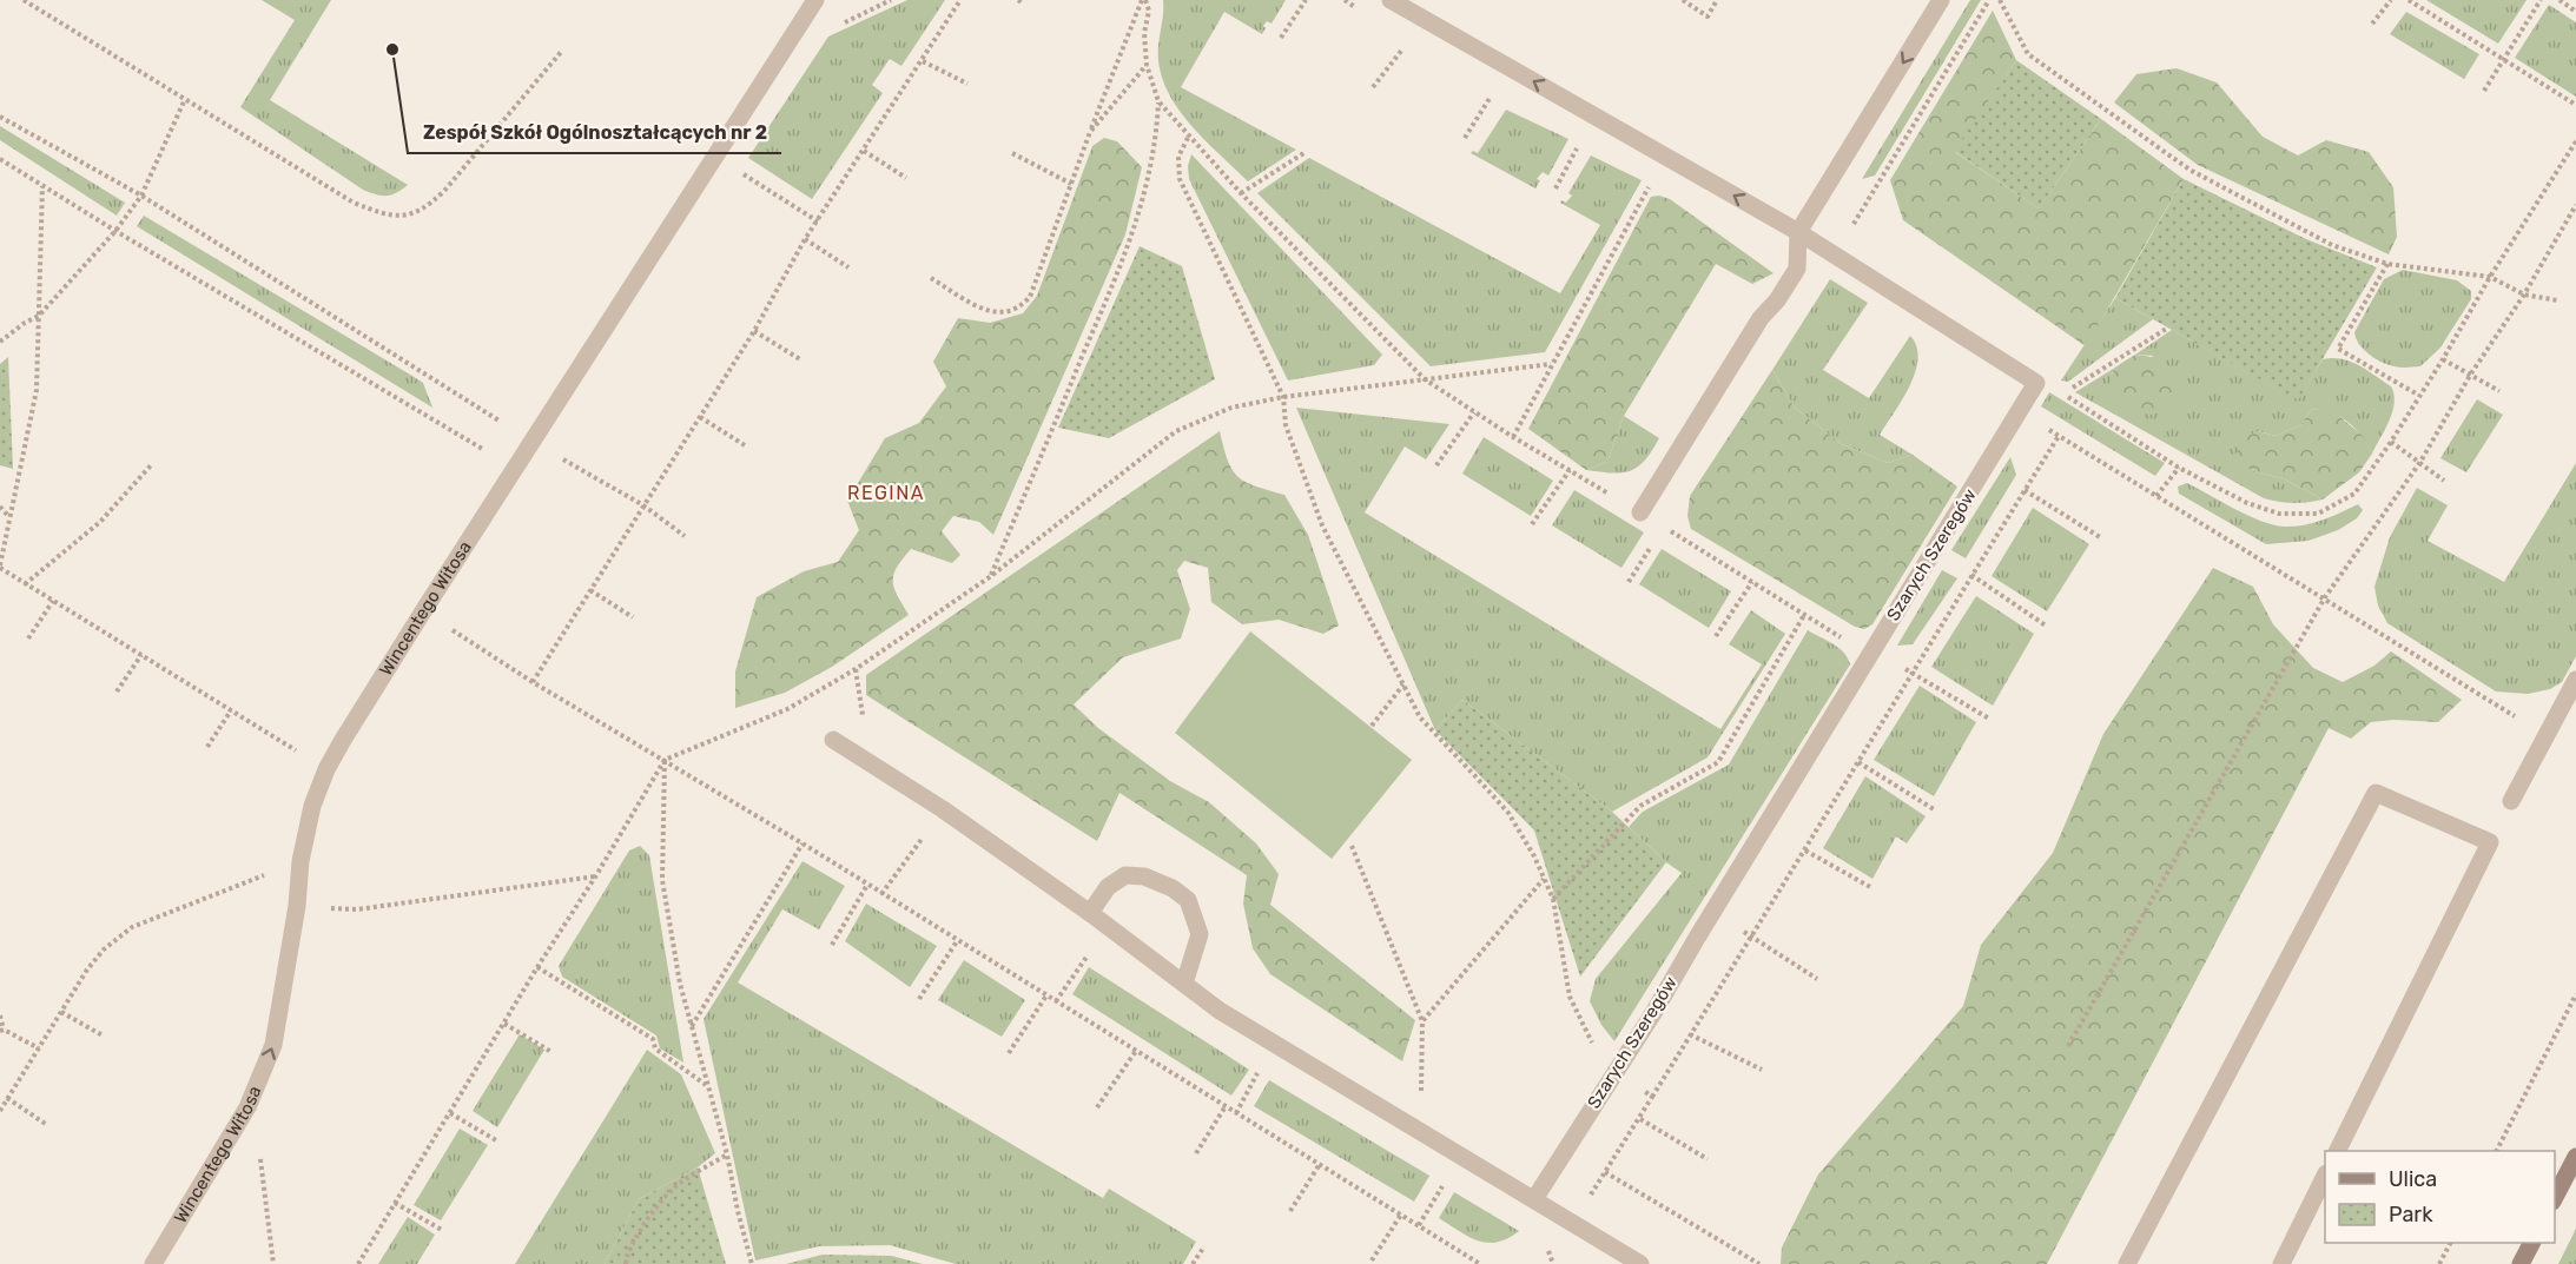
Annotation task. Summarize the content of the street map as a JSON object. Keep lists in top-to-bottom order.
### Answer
{
  "streets": {
    "street": ["Szarych Szeregów", "Wincentego Witosa"]
  },
  "districts": ["REGINA"],
  "places": ["Zespół Szkół Ogólnoształcących nr 2"],
  "legend": ["Ulica", "Park"]
}
